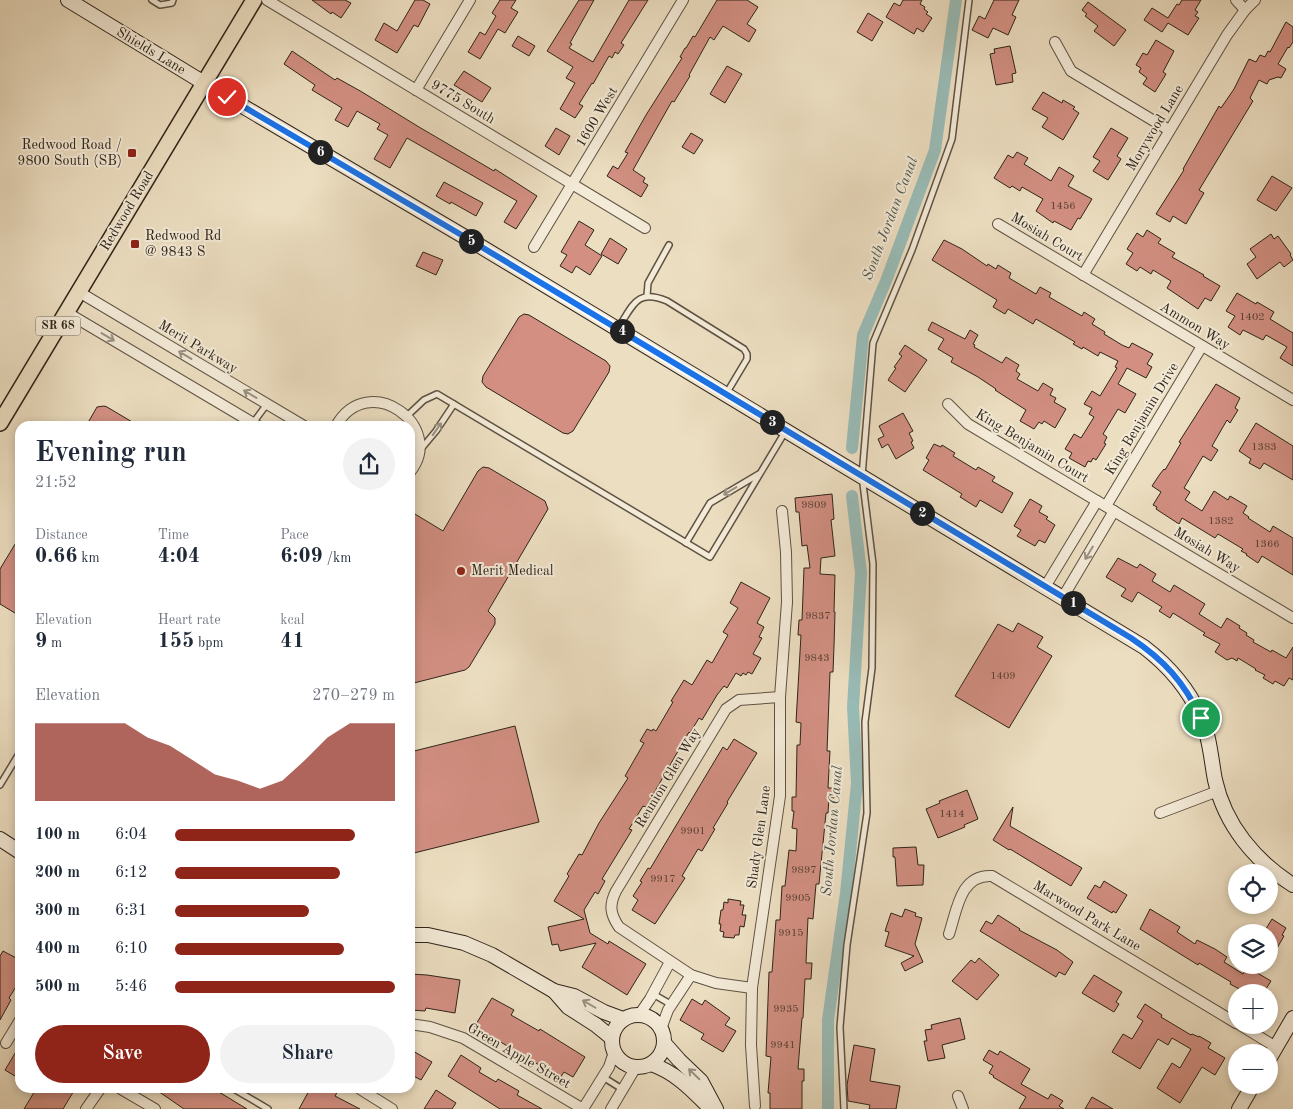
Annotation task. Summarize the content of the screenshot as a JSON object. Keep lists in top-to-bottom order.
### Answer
{
  "streets": {
    "main road": ["Shields Lane", "Redwood Road", "SR 68"],
    "street": [
      "9775 South",
      "1600 West",
      "Morywood Lane",
      "Mosiah Court",
      "Ammon Way",
      "Merit Parkway",
      "King Benjamin Drive",
      "King Benjamin Court",
      "Mosiah Way",
      "Reunion Glen Way",
      "Shady Glen Lane",
      "Marwood Park Lane",
      "Green Apple Street"
    ]
  },
  "crossings": [
    ["Shields Lane", "Redwood Road"],
    ["Shields Lane", "King Benjamin Drive"],
    ["9775 South", "1600 West"],
    ["Morywood Lane", "Mosiah Court"],
    ["Morywood Lane", "Ammon Way"],
    ["Redwood Road", "Merit Parkway"],
    ["Mosiah Court", "Ammon Way"],
    ["Ammon Way", "King Benjamin Drive"],
    ["King Benjamin Drive", "King Benjamin Court"],
    ["King Benjamin Drive", "Mosiah Way"],
    ["King Benjamin Court", "Mosiah Way"],
    ["Reunion Glen Way", "Shady Glen Lane"]
  ],
  "water": ["South Jordan Canal"],
  "places": {
    "transit": ["Redwood Road / 9800 South (SB)", "Redwood Rd @ 9843 S"],
    "other": ["Merit Medical"]
  },
  "house_numbers": [
    "1456",
    "1402",
    "1383",
    "9809",
    "1382",
    "1366",
    "9837",
    "9843",
    "1409",
    "1414",
    "9901",
    "9897",
    "9917",
    "9905",
    "9915",
    "9935",
    "9941"
  ],
  "page": {
    "pins": [
      "6",
      "5",
      "4",
      "3",
      "2",
      "1"
    ],
    "heading": ["Evening run", "21:52"],
    "stats": [
      ["Distance", "0.66 km"],
      ["Time", "4:04"],
      ["Pace", "6:09 /km"],
      ["Elevation", "9 m"],
      ["Heart rate", "155 bpm"],
      ["kcal", "41"]
    ],
    "chart": ["Elevation", "270–279 m"],
    "list": [
      {
        "name": "100 m",
        "note": "6:04"
      },
      {
        "name": "200 m",
        "note": "6:12"
      },
      {
        "name": "300 m",
        "note": "6:31"
      },
      {
        "name": "400 m",
        "note": "6:10"
      },
      {
        "name": "500 m",
        "note": "5:46"
      }
    ],
    "map_buttons": ["+", "−"],
    "buttons": ["Save", "Share"]
  }
}
